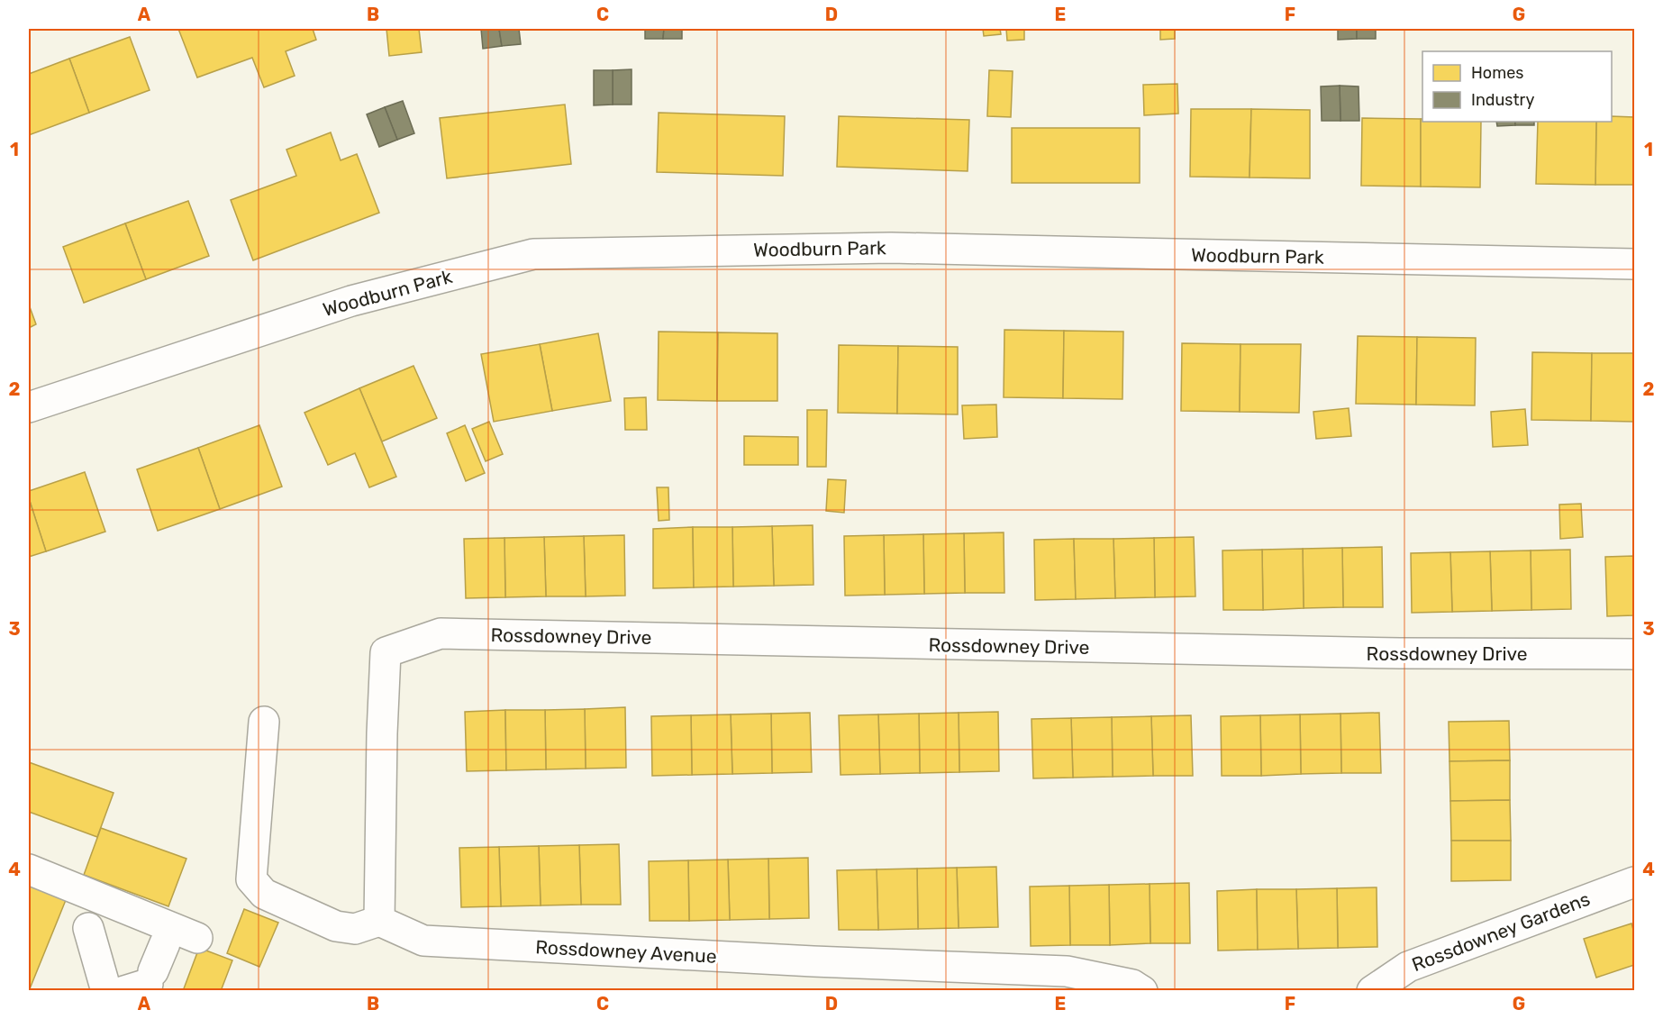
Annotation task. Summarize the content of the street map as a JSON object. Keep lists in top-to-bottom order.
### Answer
{
  "streets": {
    "street": [
      "Woodburn Park",
      "Rossdowney Drive",
      "Rossdowney Gardens",
      "Rossdowney Avenue"
    ]
  },
  "crossings": [
    ["Rossdowney Drive", "Rossdowney Avenue"]
  ],
  "legend": ["Homes", "Industry"],
  "grid": {
    "columns": [
      "A",
      "B",
      "C",
      "D",
      "E",
      "F",
      "G"
    ],
    "rows": [
      "1",
      "2",
      "3",
      "4"
    ]
  }
}
